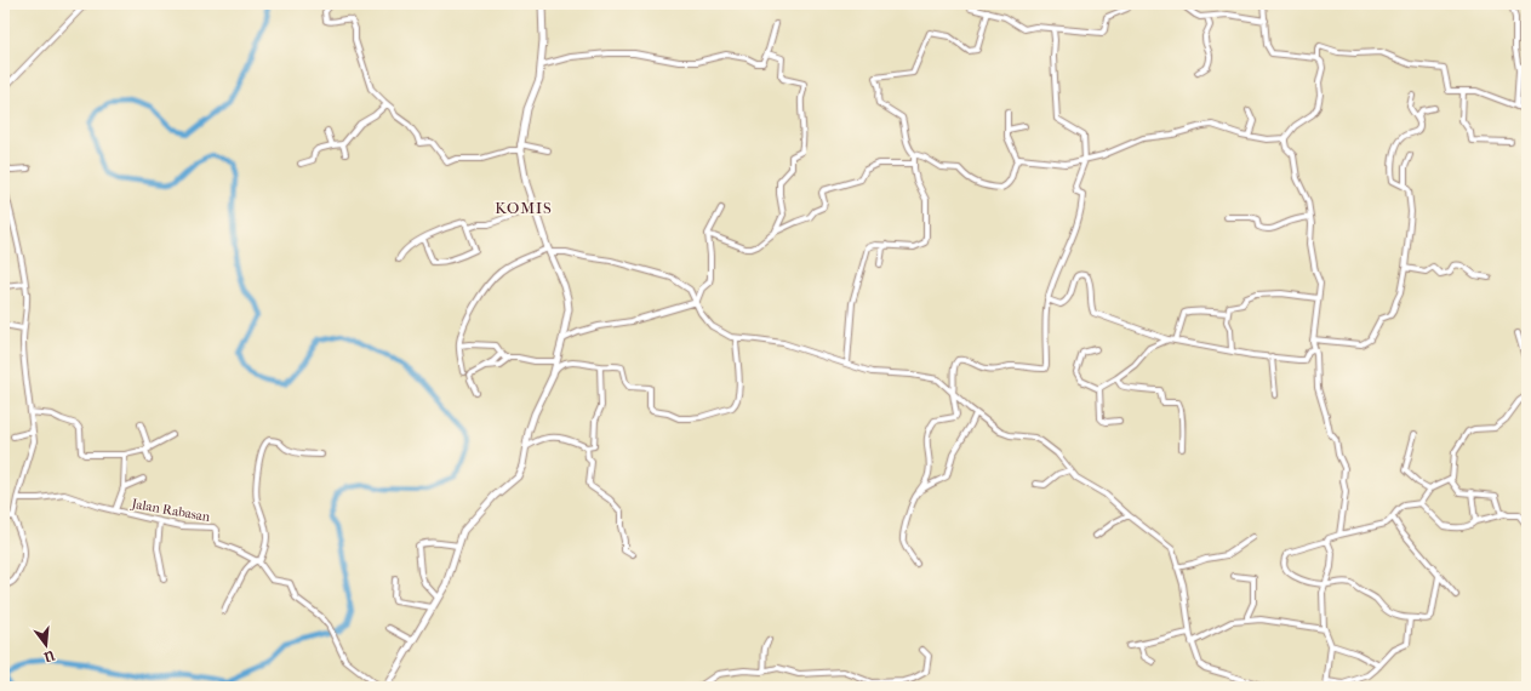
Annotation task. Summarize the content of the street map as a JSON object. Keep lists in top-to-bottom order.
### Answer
{
  "streets": {
    "street": ["Jalan Rabasan"]
  },
  "districts": ["KOMIS"],
  "north": "bottom"
}
